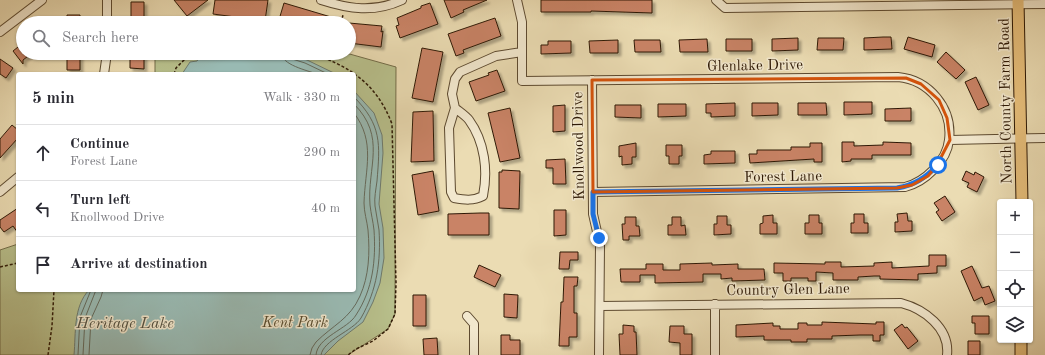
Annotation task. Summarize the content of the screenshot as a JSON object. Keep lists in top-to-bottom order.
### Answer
{
  "streets": {
    "main road": ["North County Farm Road"],
    "street": [
      "Glenlake Drive",
      "Knollwood Drive",
      "Forest Lane",
      "Country Glen Lane"
    ]
  },
  "crossings": [
    ["Glenlake Drive", "Knollwood Drive"],
    ["Glenlake Drive", "Forest Lane"],
    ["Knollwood Drive", "Forest Lane"],
    ["Knollwood Drive", "Country Glen Lane"]
  ],
  "water": ["Heritage Lake"],
  "parks": ["Kent Park"],
  "page": {
    "search": "Search here",
    "heading": ["5 min", "Walk · 330 m"],
    "list": [
      ["Continue", "Forest Lane", "290 m"],
      ["Turn left", "Knollwood Drive", "40 m"],
      "Arrive at destination"
    ],
    "map_buttons": ["+", "−"]
  }
}
